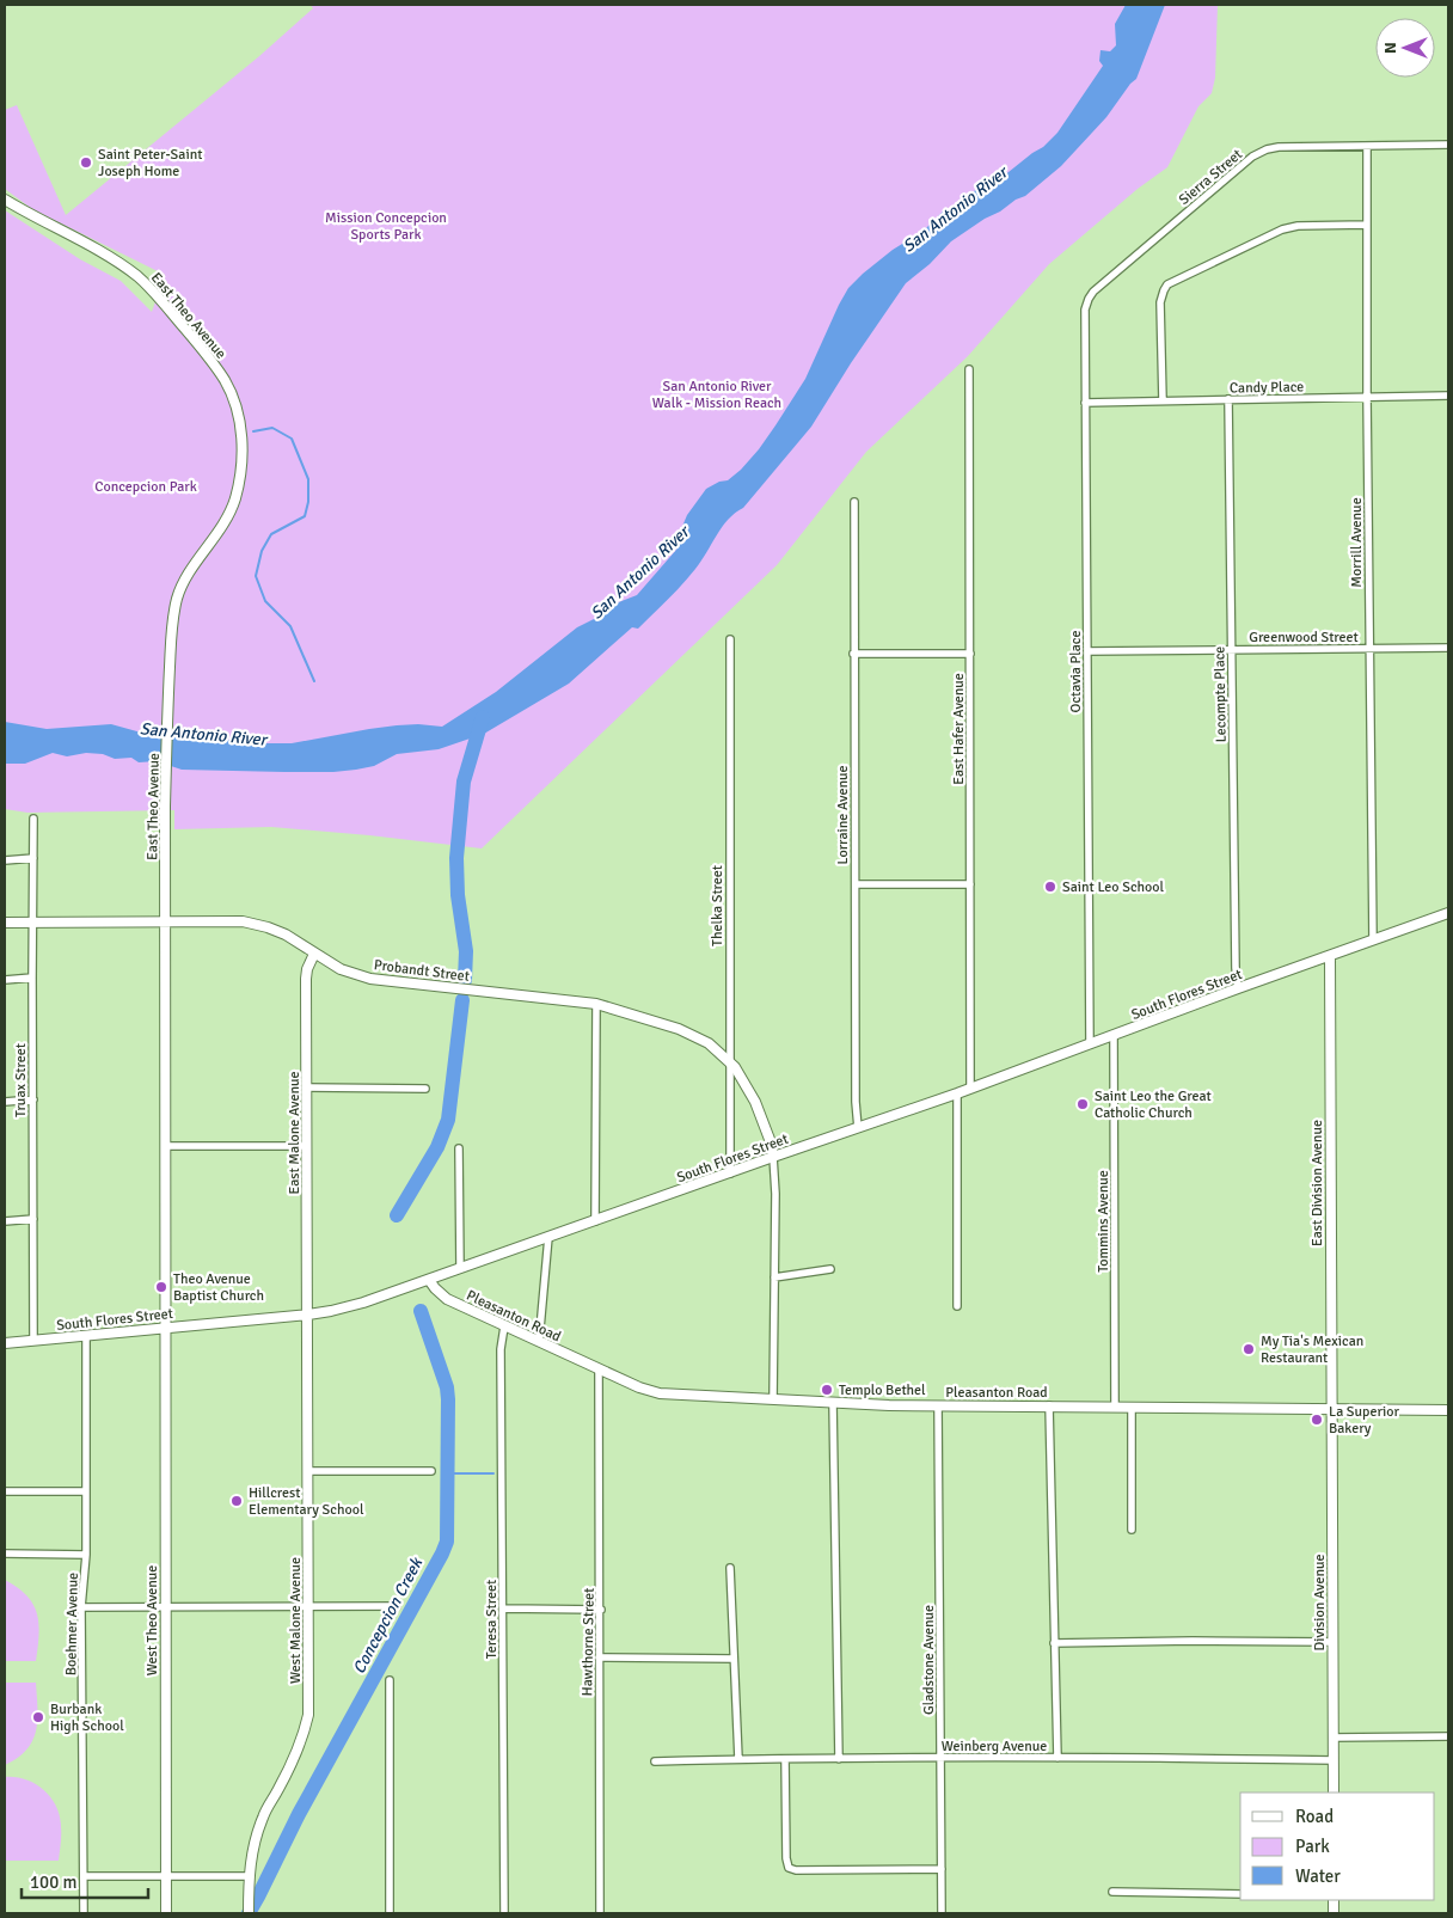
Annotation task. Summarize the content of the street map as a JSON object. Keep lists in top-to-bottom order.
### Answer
{
  "streets": {
    "main road": [
      "East Theo Avenue",
      "Probandt Street",
      "South Flores Street",
      "East Malone Avenue",
      "East Division Avenue",
      "Pleasanton Road",
      "Division Avenue",
      "West Theo Avenue",
      "West Malone Avenue"
    ],
    "street": [
      "Sierra Street",
      "Candy Place",
      "Morrill Avenue",
      "Greenwood Street",
      "Octavia Place",
      "Lecompte Place",
      "East Hafer Avenue",
      "Lorraine Avenue",
      "Thelka Street",
      "Truax Street",
      "Tommins Avenue",
      "Teresa Street",
      "Boehmer Avenue",
      "Hawthorne Street",
      "Gladstone Avenue",
      "Weinberg Avenue"
    ]
  },
  "crossings": [
    ["Sierra Street", "Morrill Avenue"],
    ["Sierra Street", "Octavia Place"],
    ["East Theo Avenue", "Probandt Street"],
    ["East Theo Avenue", "South Flores Street"],
    ["East Theo Avenue", "West Theo Avenue"],
    ["Candy Place", "Morrill Avenue"],
    ["Candy Place", "Octavia Place"],
    ["Candy Place", "Lecompte Place"],
    ["Morrill Avenue", "Greenwood Street"],
    ["Morrill Avenue", "South Flores Street"],
    ["Greenwood Street", "Octavia Place"],
    ["Greenwood Street", "Lecompte Place"],
    ["Octavia Place", "South Flores Street"],
    ["Lecompte Place", "South Flores Street"],
    ["East Hafer Avenue", "South Flores Street"],
    ["Lorraine Avenue", "South Flores Street"],
    ["Thelka Street", "Probandt Street"],
    ["Thelka Street", "South Flores Street"],
    ["Probandt Street", "South Flores Street"],
    ["Probandt Street", "Truax Street"],
    ["Probandt Street", "East Malone Avenue"],
    ["South Flores Street", "Truax Street"],
    ["South Flores Street", "East Malone Avenue"],
    ["South Flores Street", "East Division Avenue"],
    ["South Flores Street", "Tommins Avenue"],
    ["South Flores Street", "Pleasanton Road"],
    ["South Flores Street", "West Theo Avenue"],
    ["South Flores Street", "West Malone Avenue"],
    ["South Flores Street", "Boehmer Avenue"],
    ["East Malone Avenue", "West Malone Avenue"],
    ["East Division Avenue", "Pleasanton Road"],
    ["East Division Avenue", "Division Avenue"],
    ["Tommins Avenue", "Pleasanton Road"],
    ["Pleasanton Road", "Division Avenue"],
    ["Pleasanton Road", "Teresa Street"],
    ["Pleasanton Road", "Hawthorne Street"],
    ["Pleasanton Road", "Gladstone Avenue"],
    ["Division Avenue", "Weinberg Avenue"],
    ["Gladstone Avenue", "Weinberg Avenue"]
  ],
  "water": ["San Antonio River", "Concepcion Creek"],
  "parks": ["Mission Concepcion Sports Park", "San Antonio River Walk - Mission Reach", "Concepcion Park"],
  "places": [
    "Saint Peter-Saint Joseph Home",
    "Saint Leo School",
    "Saint Leo the Great Catholic Church",
    "Theo Avenue Baptist Church",
    "My Tia's Mexican Restaurant",
    "Templo Bethel",
    "La Superior Bakery",
    "Hillcrest Elementary School",
    "Burbank High School"
  ],
  "legend": ["Road", "Park", "Water"],
  "scale_bar": "100 m",
  "north": "left"
}
